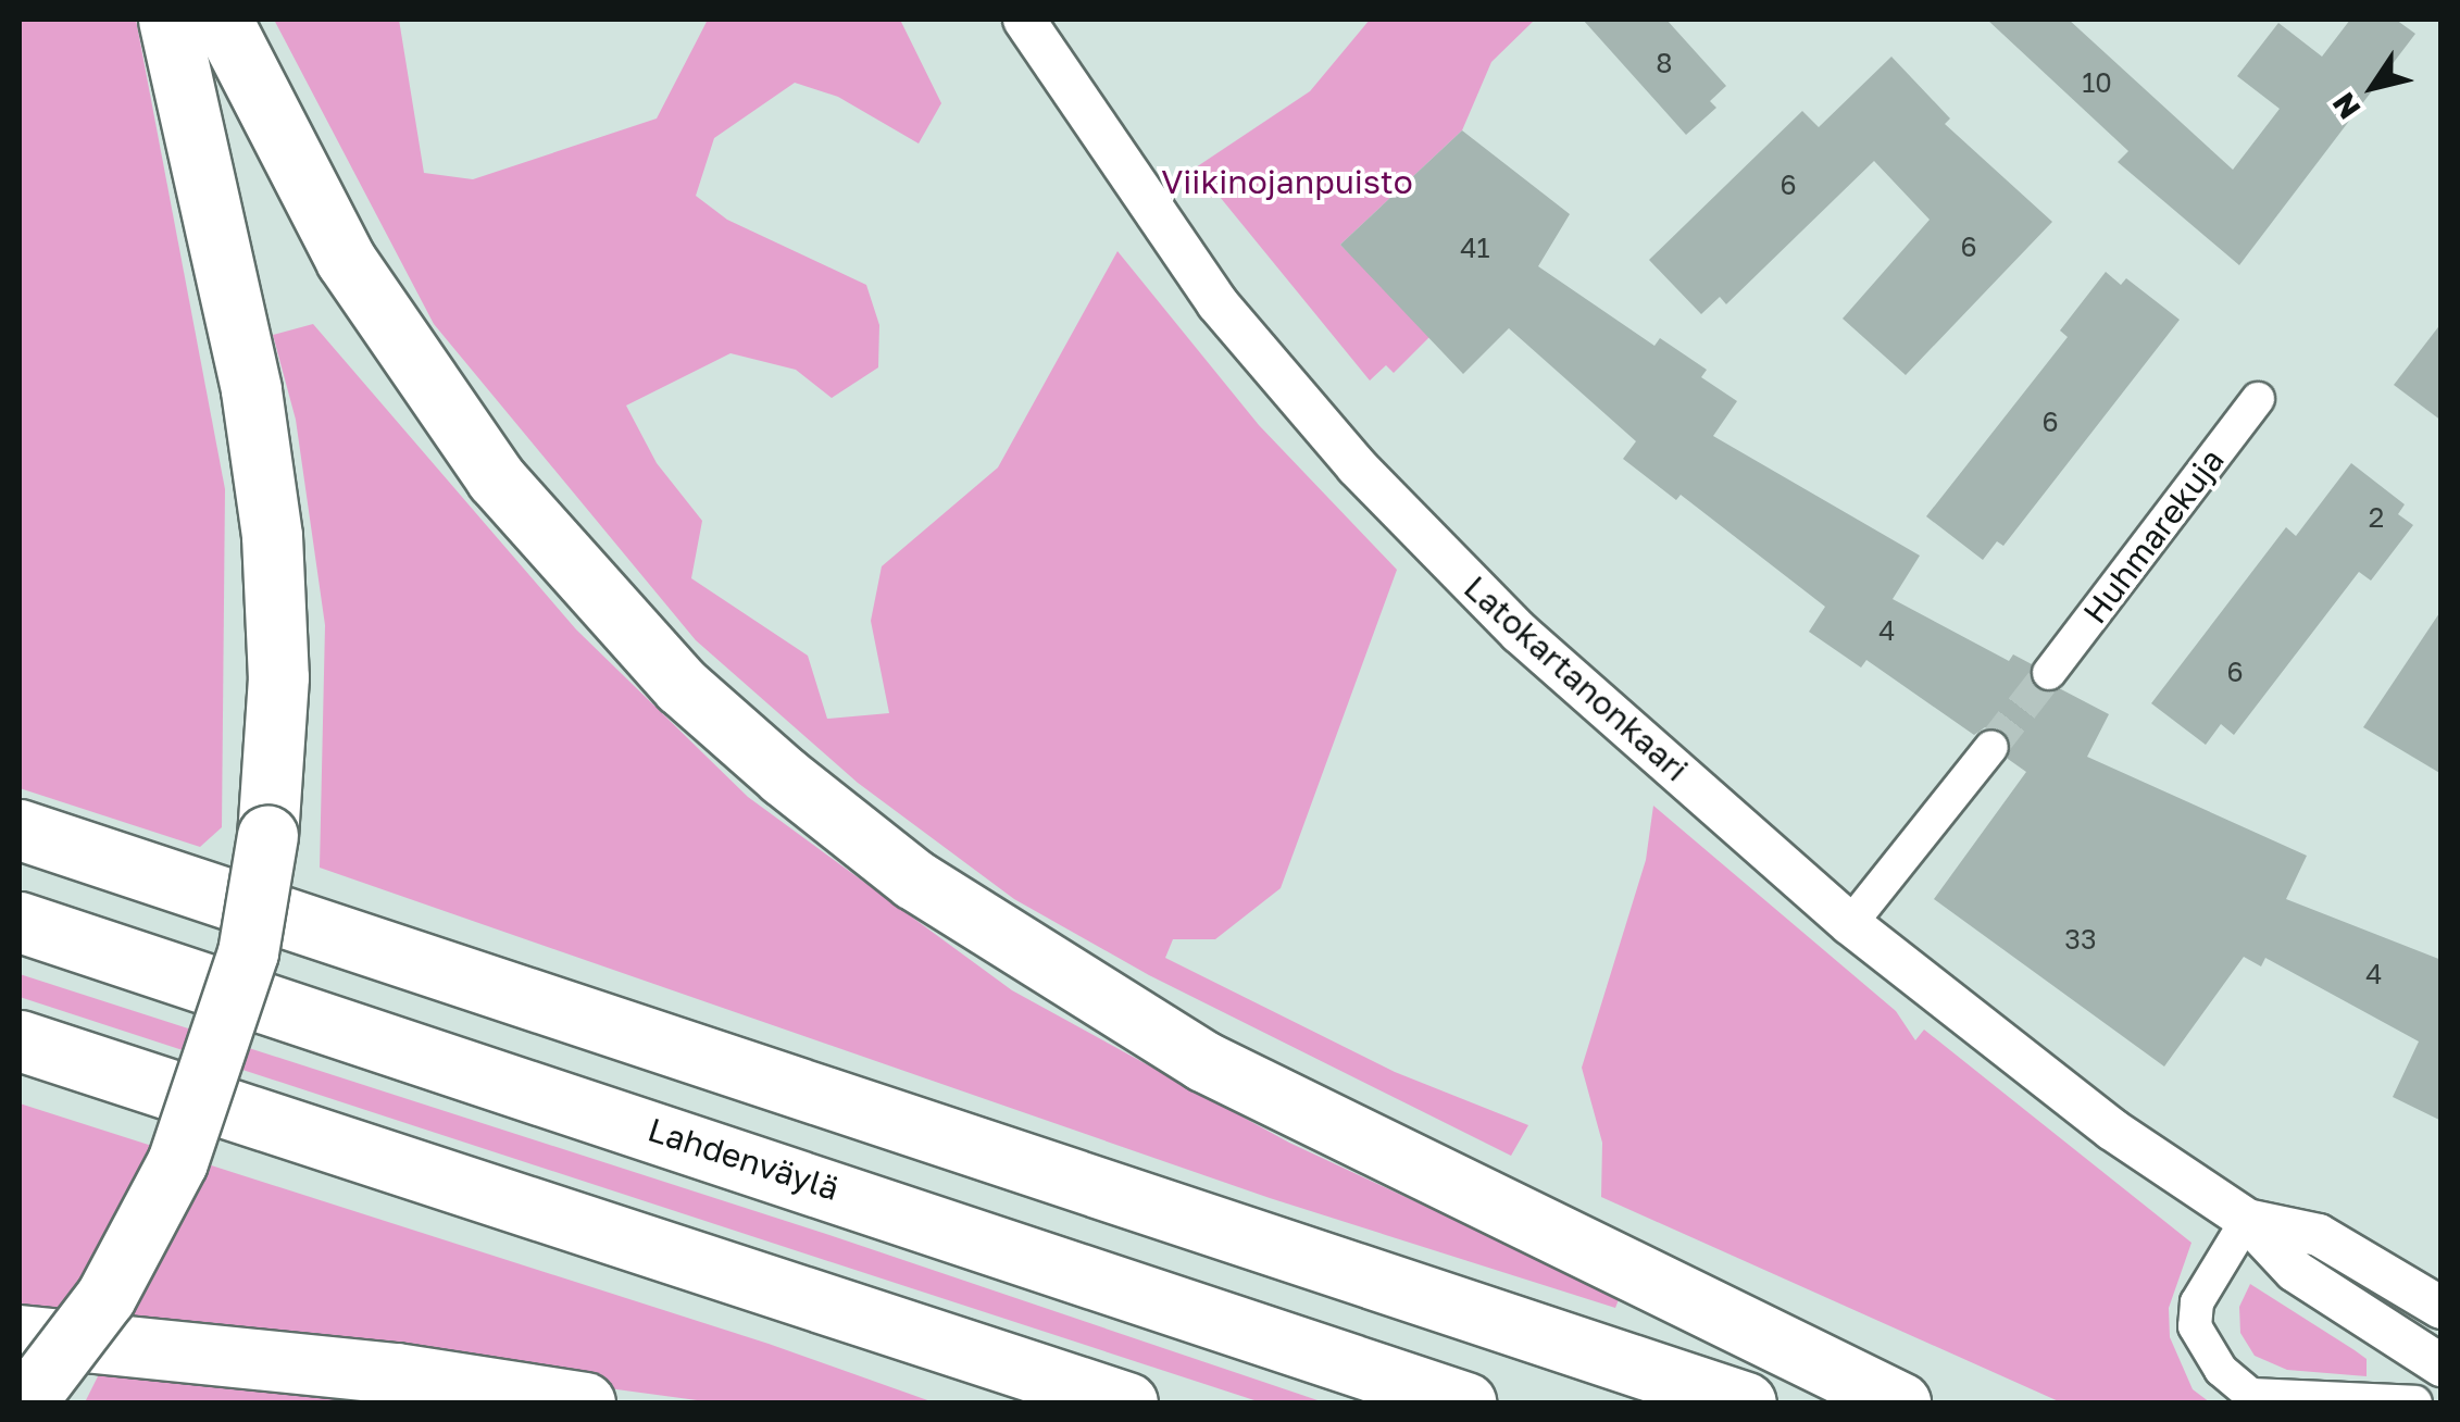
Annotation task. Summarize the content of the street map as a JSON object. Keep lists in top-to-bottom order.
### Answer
{
  "streets": {
    "highway": ["Lahdenväylä"],
    "street": ["Huhmarekuja", "Latokartanonkaari"]
  },
  "parks": ["Viikinojanpuisto"],
  "house_numbers": [
    "8",
    "10",
    "6",
    "6",
    "41",
    "6",
    "2",
    "4",
    "6",
    "33",
    "4"
  ],
  "north": "bottom left"
}
